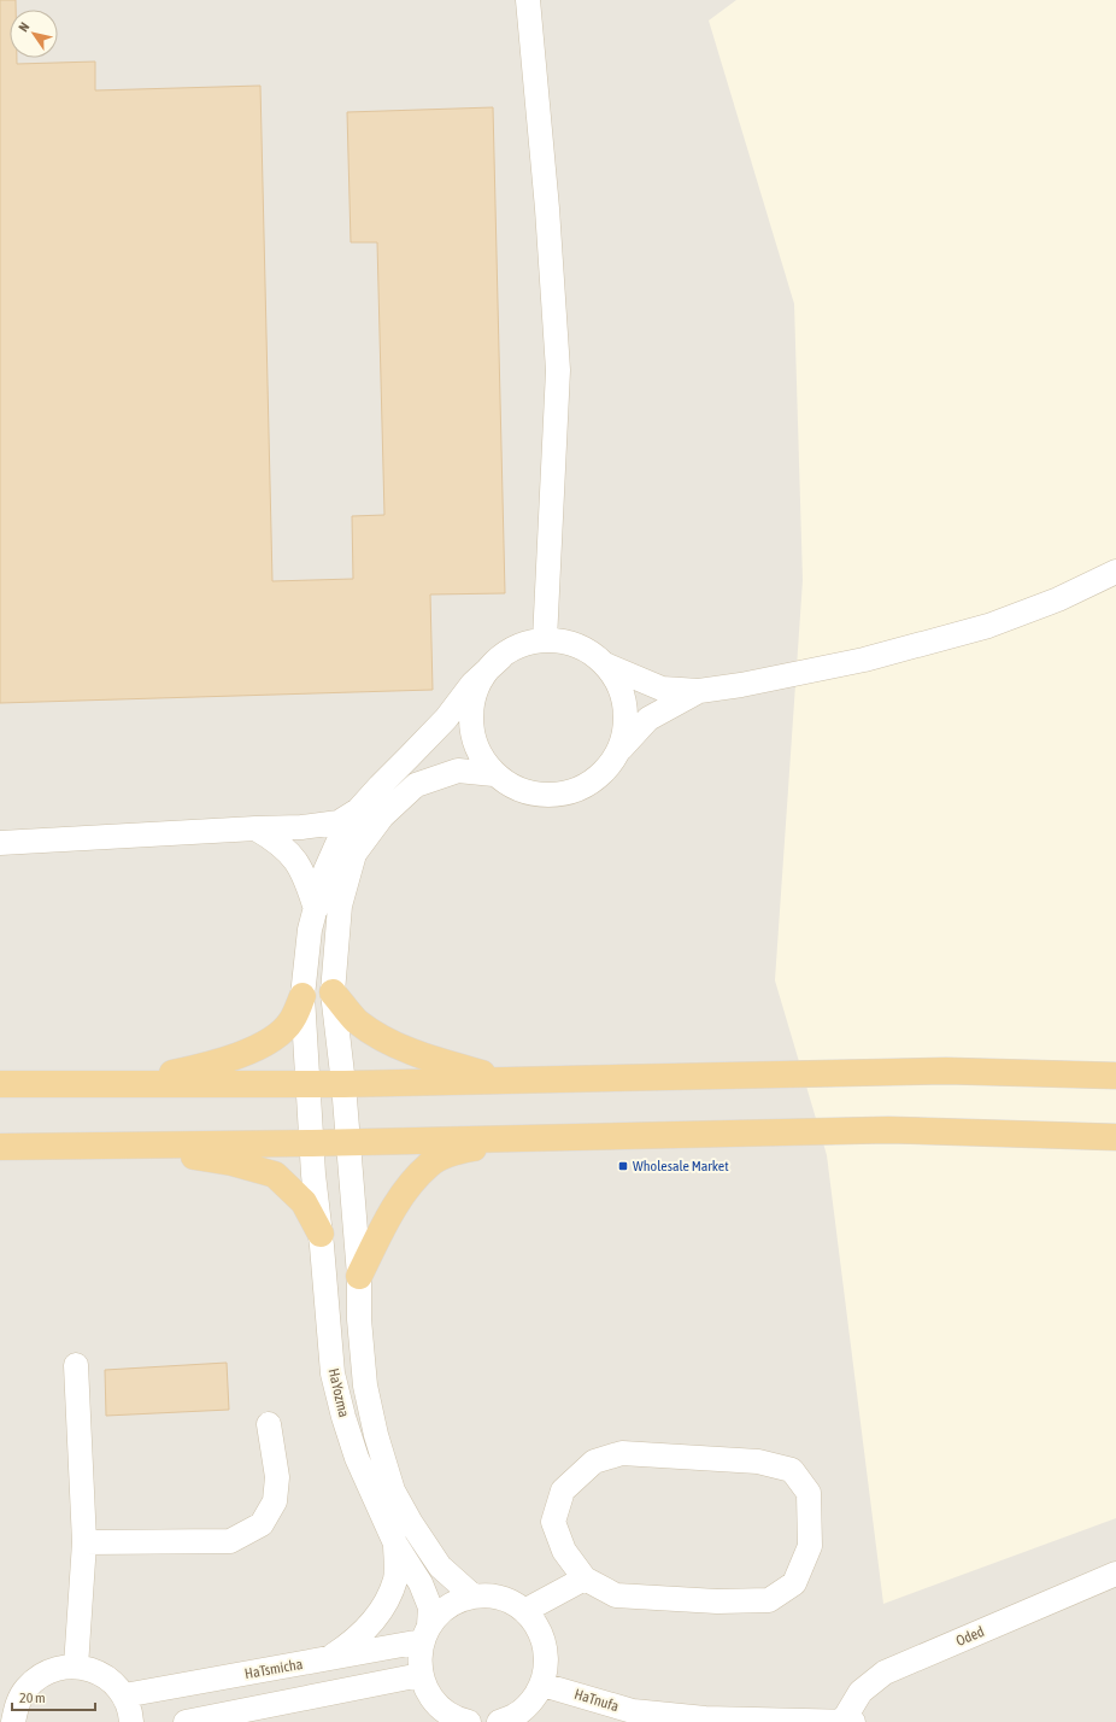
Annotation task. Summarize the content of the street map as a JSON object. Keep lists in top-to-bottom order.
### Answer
{
  "streets": {
    "street": [
      "HaYozma",
      "Oded",
      "HaTsmicha",
      "HaTnufa"
    ]
  },
  "crossings": [
    ["HaYozma", "HaTsmicha"],
    ["Oded", "HaTnufa"]
  ],
  "places": {
    "transit": ["Wholesale Market"]
  },
  "scale_bar": "20 m",
  "north": "top left"
}
